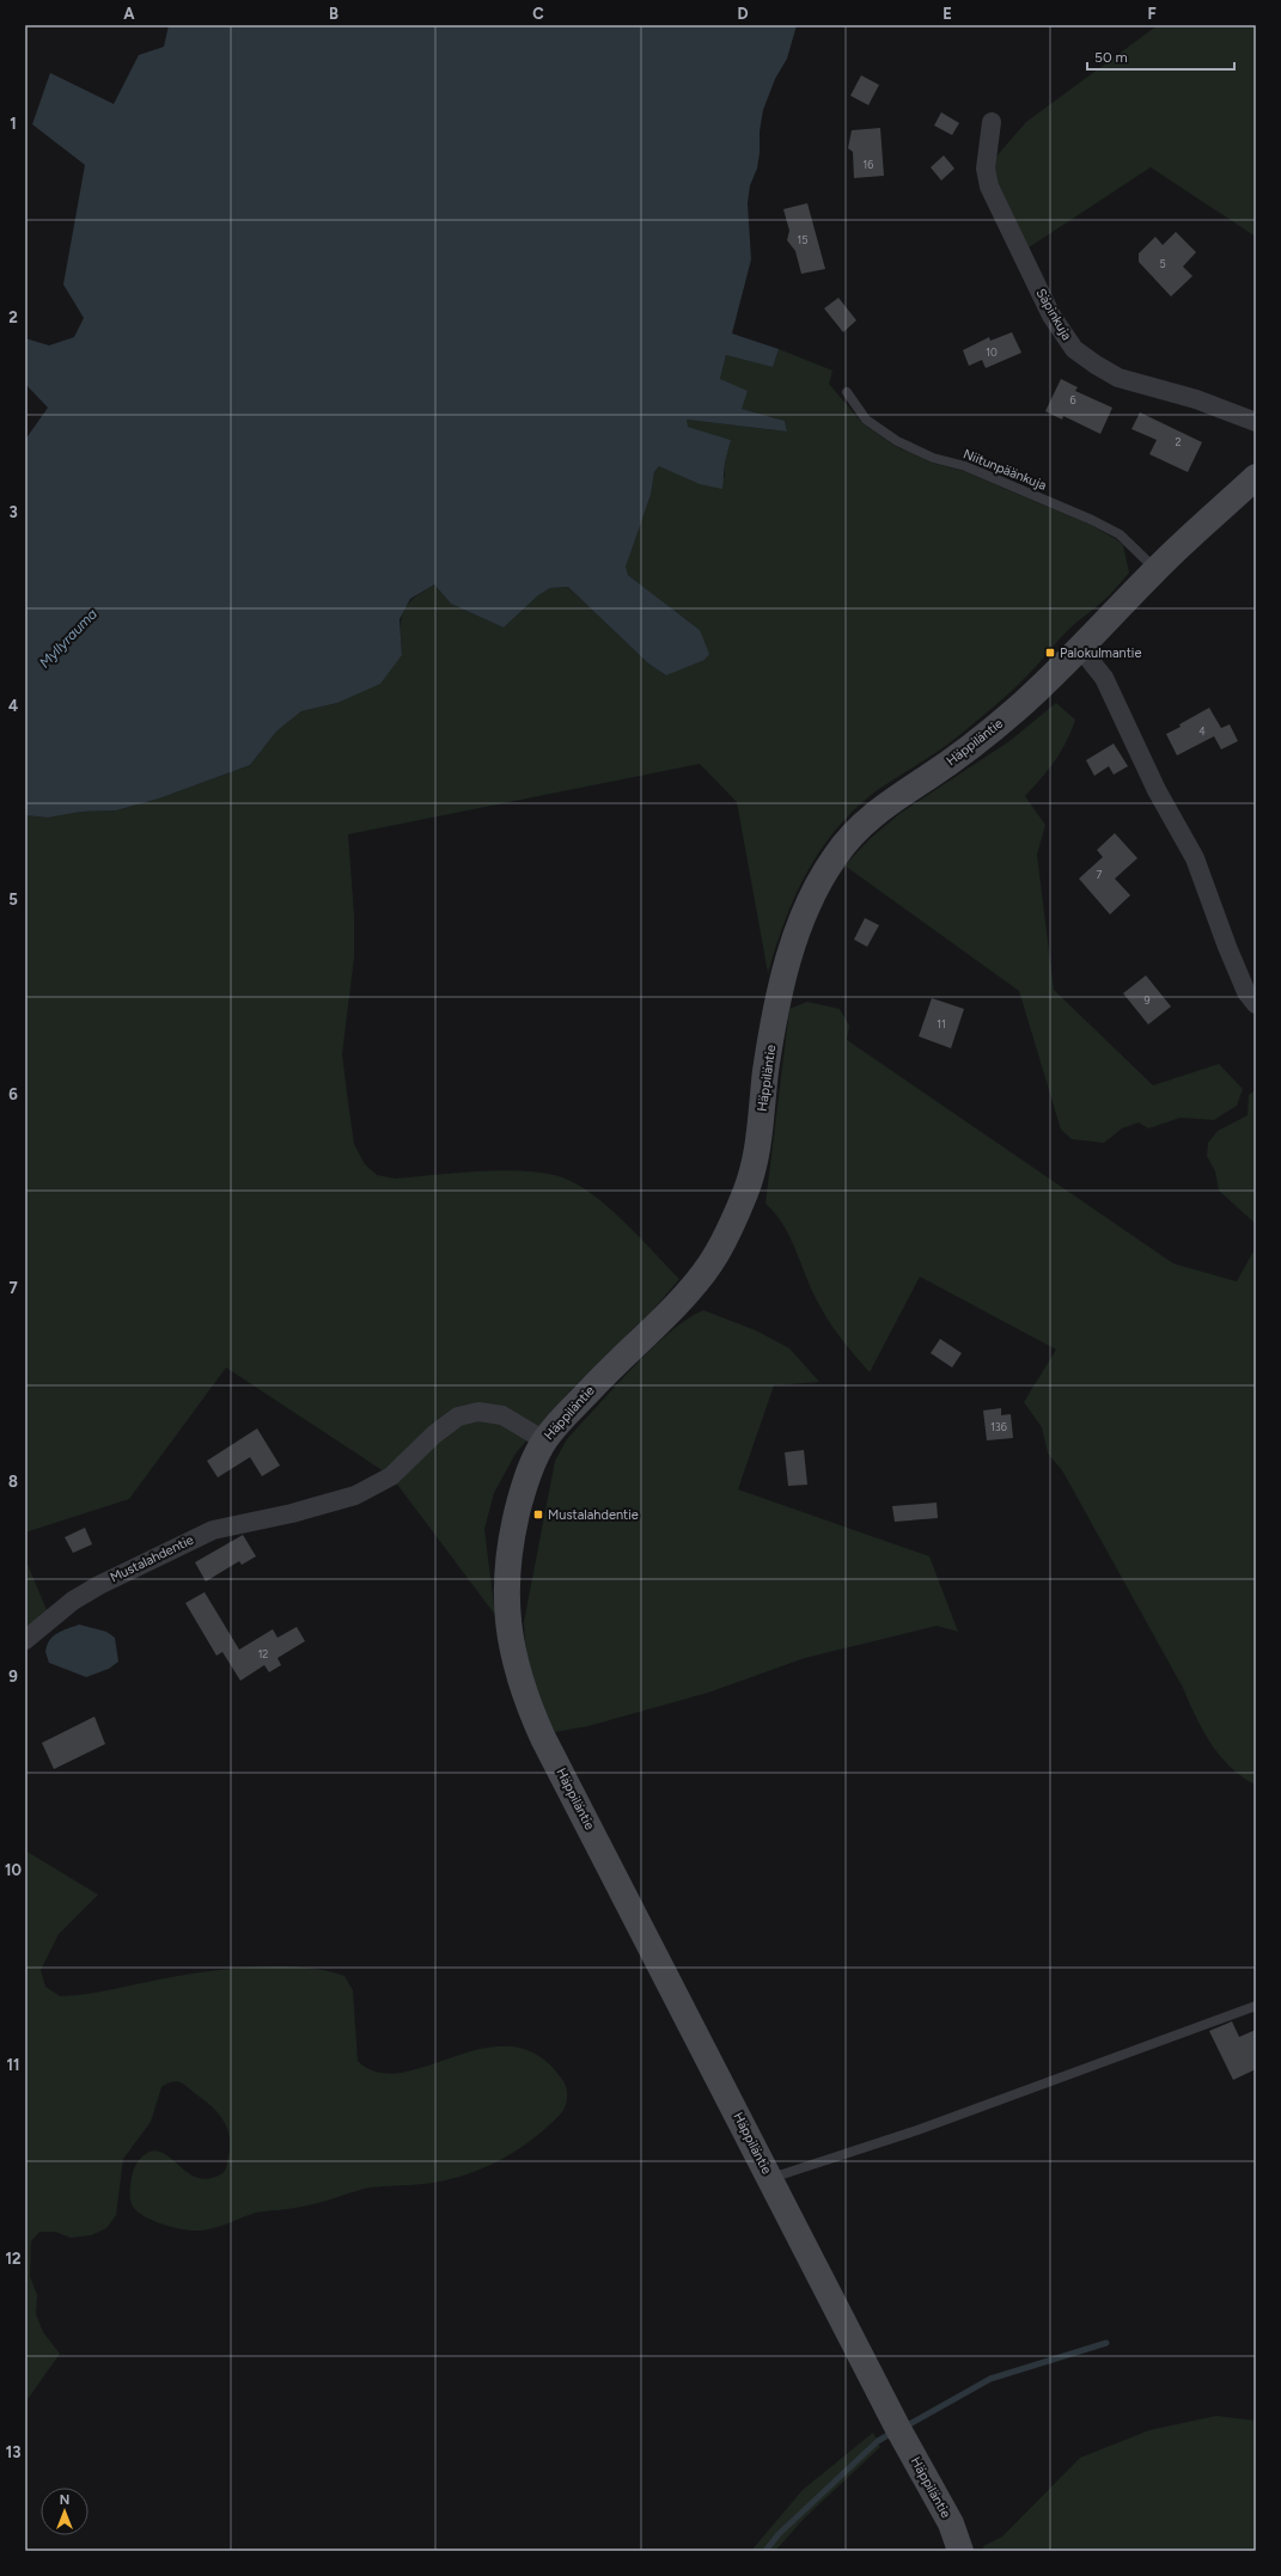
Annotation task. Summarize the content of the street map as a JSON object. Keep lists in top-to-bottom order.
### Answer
{
  "streets": {
    "street": ["Säpinkuja", "Häppiläntie", "Mustalahdentie"],
    "lane": ["Niitunpäänkuja"]
  },
  "crossings": [
    ["Niitunpäänkuja", "Häppiläntie"],
    ["Häppiläntie", "Mustalahdentie"]
  ],
  "water": ["Myllyrauma"],
  "places": {
    "transit": ["Palokulmantie", "Mustalahdentie"]
  },
  "house_numbers": [
    "16",
    "15",
    "5",
    "10",
    "6",
    "2",
    "4",
    "7",
    "9",
    "11",
    "136",
    "12"
  ],
  "scale_bar": "50 m",
  "north": "top",
  "grid": {
    "columns": [
      "A",
      "B",
      "C",
      "D",
      "E",
      "F"
    ],
    "rows": [
      "1",
      "2",
      "3",
      "4",
      "5",
      "6",
      "7",
      "8",
      "9",
      "10",
      "11",
      "12",
      "13"
    ]
  }
}
